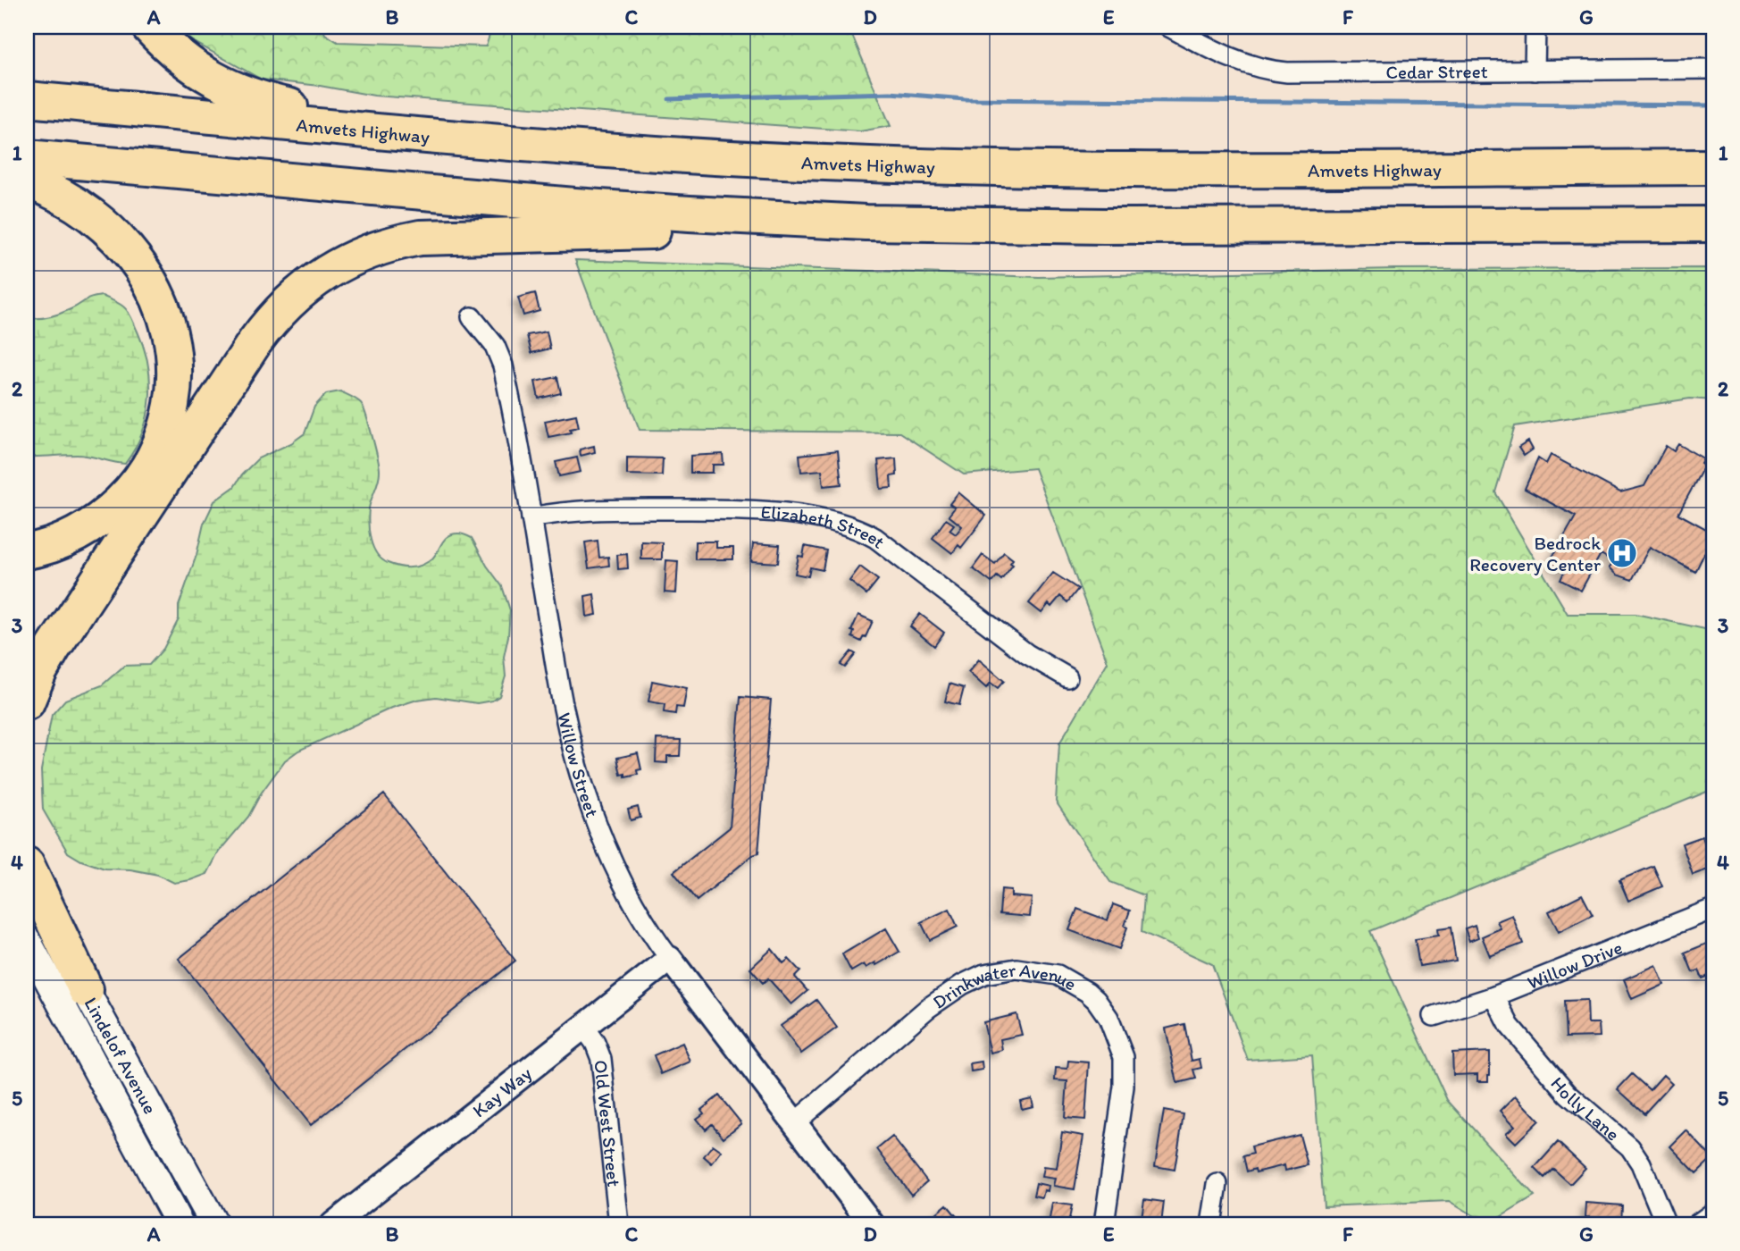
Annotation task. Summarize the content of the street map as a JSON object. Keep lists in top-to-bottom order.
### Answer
{
  "streets": {
    "highway": ["Amvets Highway"],
    "main road": ["Lindelof Avenue"],
    "street": [
      "Cedar Street",
      "Elizabeth Street",
      "Willow Street",
      "Willow Drive",
      "Drinkwater Avenue",
      "Kay Way",
      "Holly Lane",
      "Old West Street"
    ]
  },
  "crossings": [
    ["Elizabeth Street", "Willow Street"],
    ["Willow Street", "Drinkwater Avenue"],
    ["Willow Street", "Kay Way"],
    ["Willow Drive", "Holly Lane"],
    ["Kay Way", "Old West Street"]
  ],
  "places": {
    "hospital": ["Bedrock Recovery Center"]
  },
  "grid": {
    "columns": [
      "A",
      "B",
      "C",
      "D",
      "E",
      "F",
      "G"
    ],
    "rows": [
      "1",
      "2",
      "3",
      "4",
      "5"
    ]
  }
}
